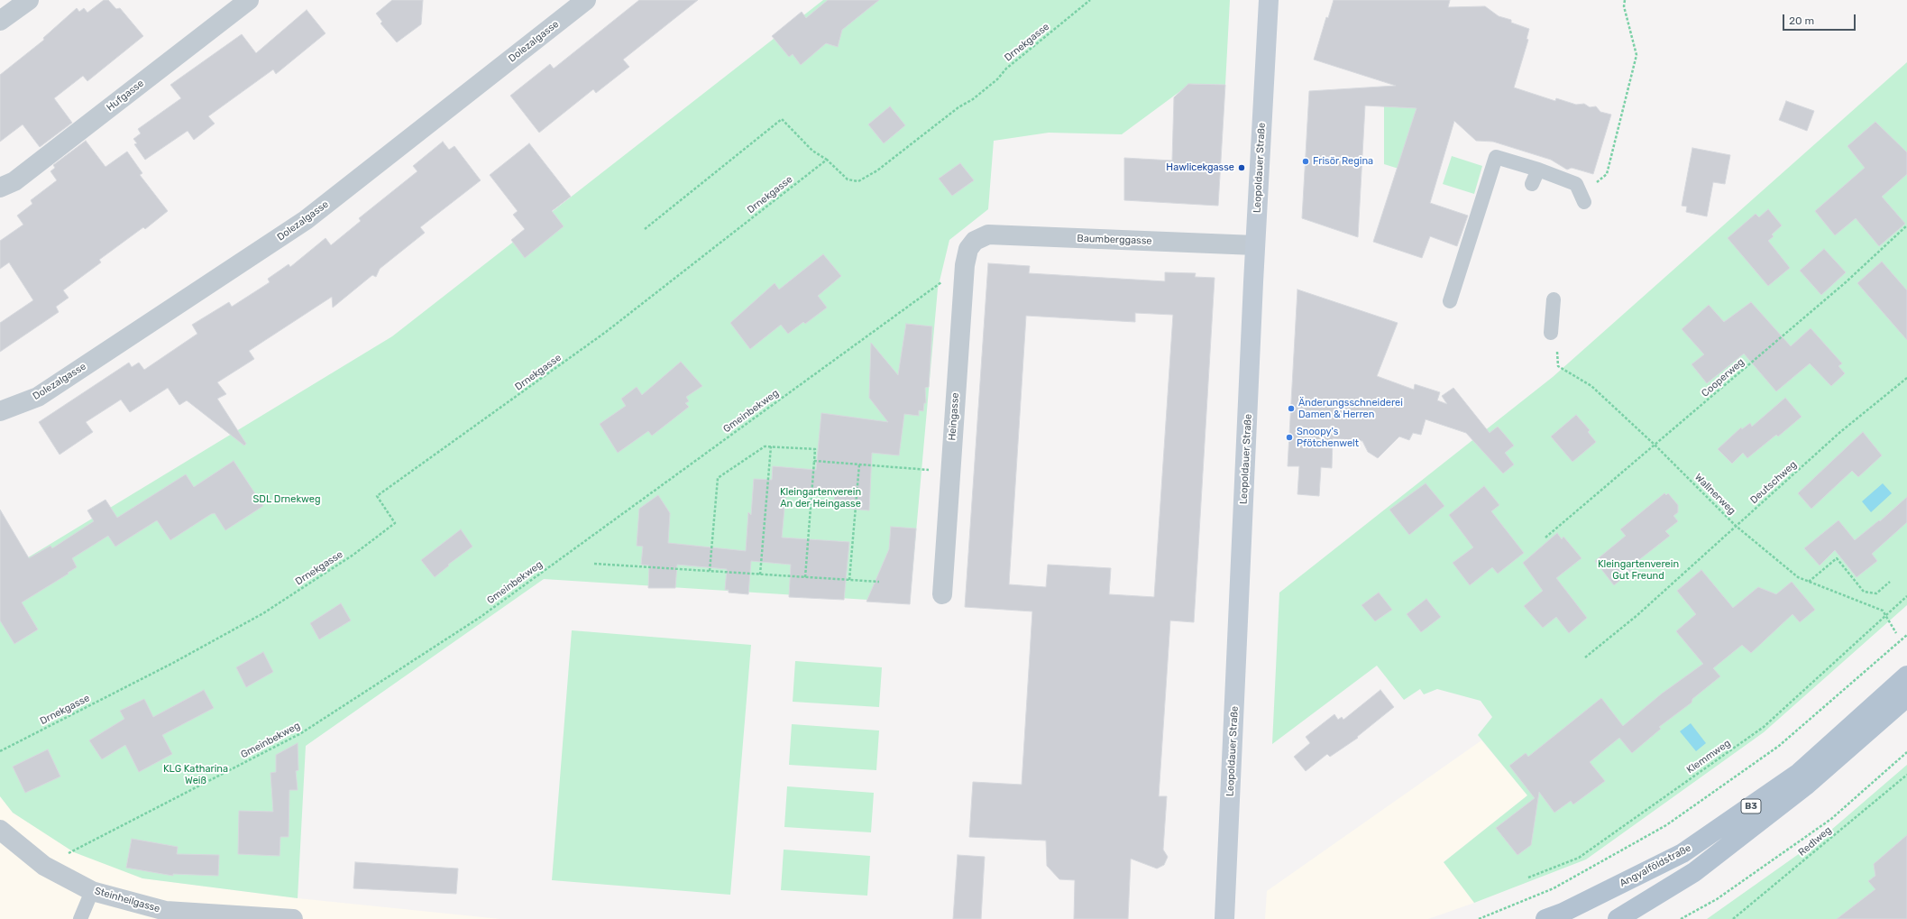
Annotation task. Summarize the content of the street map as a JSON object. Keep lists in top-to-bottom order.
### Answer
{
  "streets": {
    "main road": ["Leopoldauer Straße", "B3", "Angyalföldstraße"],
    "street": [
      "Dolezalgasse",
      "Hufgasse",
      "Baumberggasse",
      "Heingasse",
      "Steinheilgasse"
    ],
    "path": [
      "Drnekgasse",
      "Cooperweg",
      "Gmeinbekweg",
      "Deutschweg",
      "Wallnerweg",
      "Klemmweg",
      "Redlweg"
    ]
  },
  "crossings": [
    ["Leopoldauer Straße", "Baumberggasse"],
    ["Baumberggasse", "Heingasse"],
    ["Cooperweg", "Wallnerweg"],
    ["Gmeinbekweg", "Heingasse"],
    ["Gmeinbekweg", "Steinheilgasse"],
    ["Deutschweg", "Wallnerweg"],
    ["Wallnerweg", "Klemmweg"]
  ],
  "parks": [
    "Kleingartenverein An der Heingasse",
    "SDL Drnekweg",
    "Kleingartenverein Gut Freund",
    "KLG Katharina Weiß"
  ],
  "places": [
    "Frisör Regina",
    "Hawlicekgasse",
    "Änderungsschneiderei Damen & Herren",
    "Snoopy's Pfötchenwelt"
  ],
  "scale_bar": "20 m"
}
